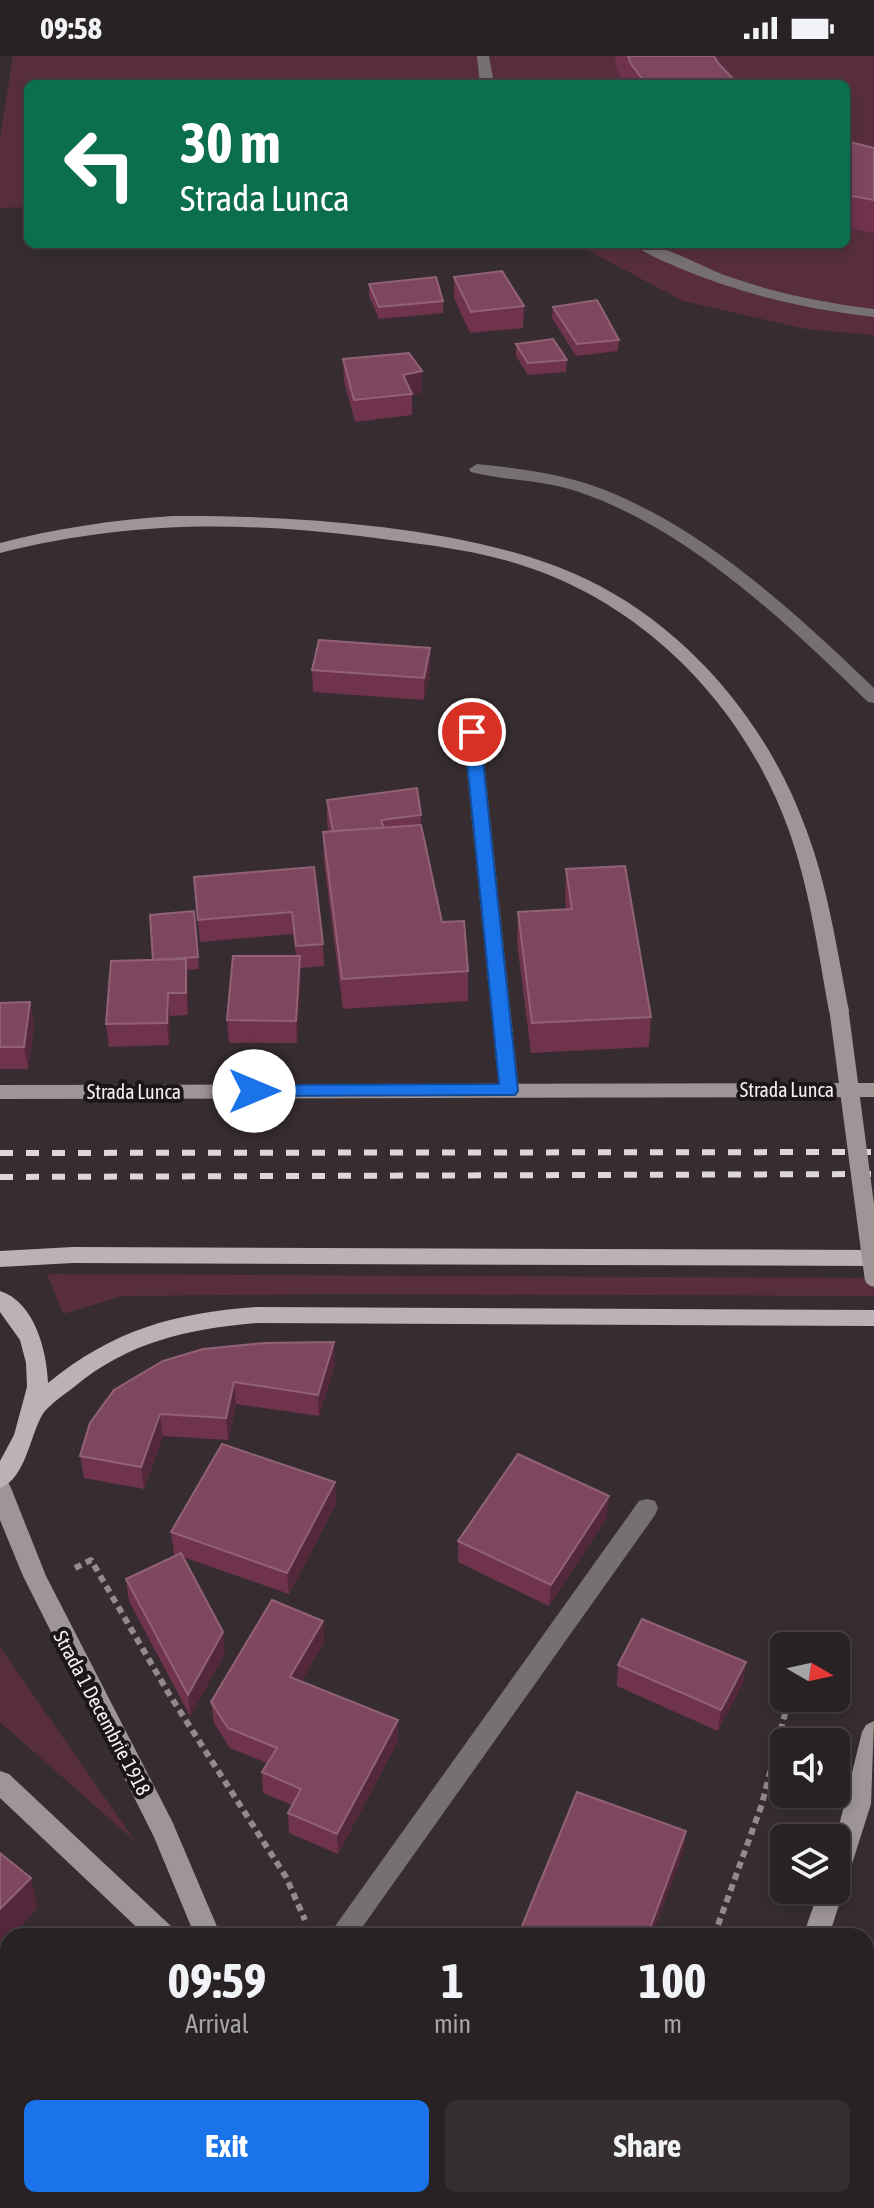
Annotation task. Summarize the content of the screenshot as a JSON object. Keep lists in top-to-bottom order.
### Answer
{
  "streets": {
    "main road": ["Strada Lunca", "Strada 1 Decembrie 1918"]
  },
  "north": "right",
  "page": {
    "status": "09:58",
    "turn": ["30 m", "Strada Lunca"],
    "eta": [
      "09:59",
      "Arrival",
      "1",
      "min",
      "100",
      "m"
    ],
    "buttons": ["Exit", "Share"]
  }
}
